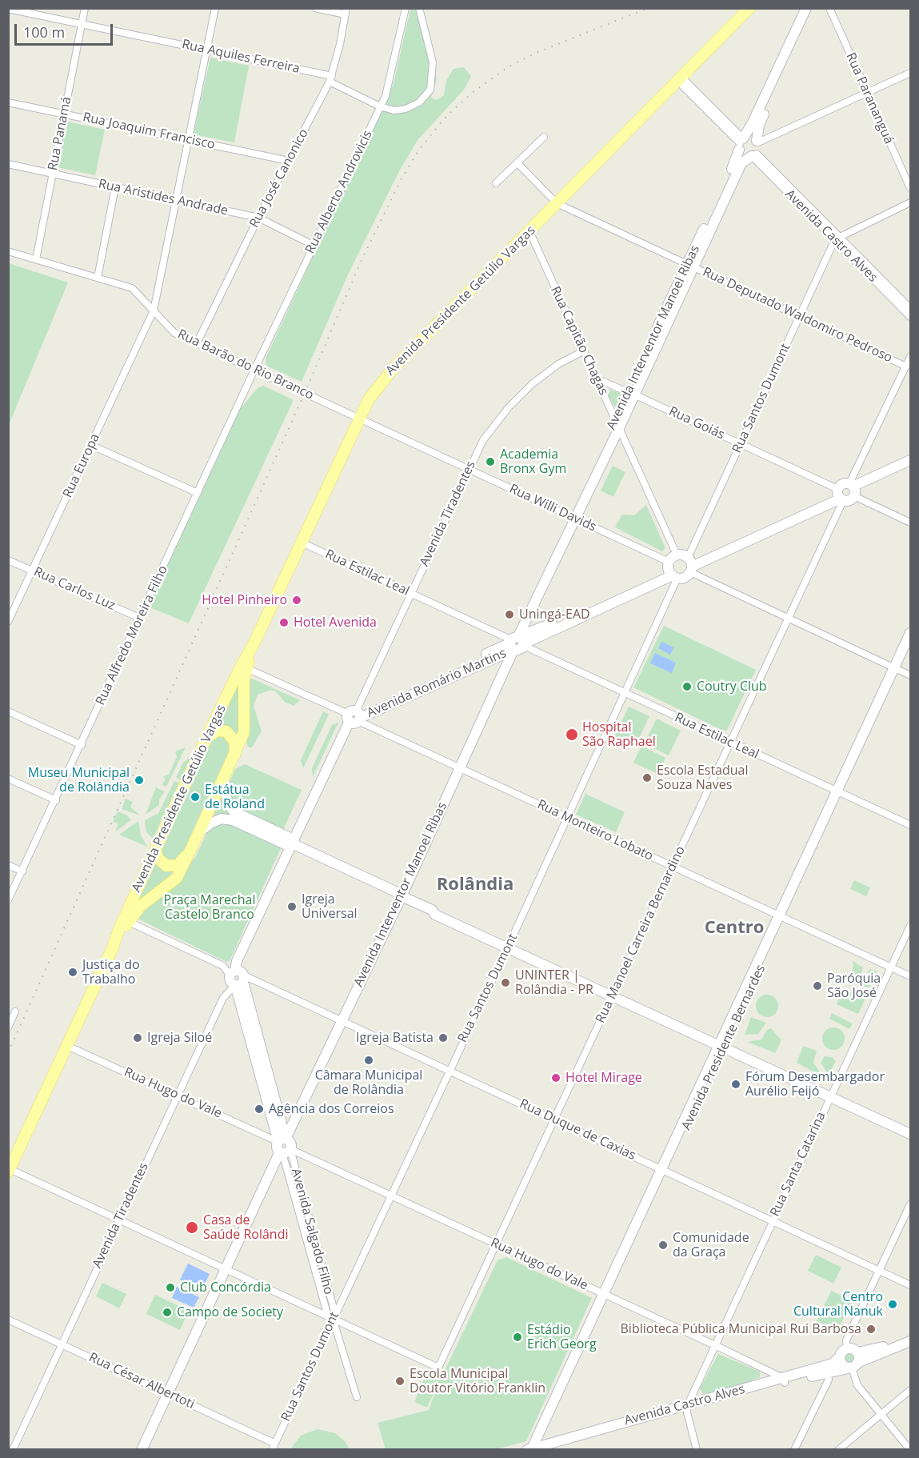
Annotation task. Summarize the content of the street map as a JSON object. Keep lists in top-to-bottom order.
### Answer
{
  "streets": {
    "main road": ["Avenida Presidente Getúlio Vargas"],
    "street": [
      "Rua Aquiles Ferreira",
      "Rua Parananguá",
      "Rua Joaquim Francisco",
      "Rua Panamá",
      "Rua José Canonico",
      "Rua Alberto Androvicis",
      "Rua Aristides Andrade",
      "Avenida Castro Alves",
      "Rua Deputado Waldomiro Pedroso",
      "Avenida Interventor Manoel Ribas",
      "Rua Capitão Chagas",
      "Rua Barão do Rio Branco",
      "Rua Santos Dumont",
      "Rua Goiás",
      "Rua Europa",
      "Rua Willi Davids",
      "Avenida Tiradentes",
      "Rua Estilac Leal",
      "Rua Carlos Luz",
      "Rua Alfredo Moreira Filho",
      "Avenida Romário Martins",
      "Rua Monteiro Lobato",
      "Rua Manoel Carreira Bernardino",
      "Avenida Presidente Bernardes",
      "Rua Hugo do Vale",
      "Rua Duque de Caxias",
      "Rua Santa Catarina",
      "Avenida Salgado Filho",
      "Rua César Albertoti"
    ]
  },
  "crossings": [
    ["Rua Aquiles Ferreira", "Rua Panamá"],
    ["Rua Aquiles Ferreira", "Rua José Canonico"],
    ["Rua Aquiles Ferreira", "Rua Alberto Androvicis"],
    ["Rua Aquiles Ferreira", "Rua Europa"],
    ["Rua Joaquim Francisco", "Rua Panamá"],
    ["Rua Joaquim Francisco", "Rua José Canonico"],
    ["Rua Joaquim Francisco", "Rua Europa"],
    ["Rua Panamá", "Rua Aristides Andrade"],
    ["Rua Panamá", "Rua Barão do Rio Branco"],
    ["Rua José Canonico", "Rua Aristides Andrade"],
    ["Rua José Canonico", "Rua Barão do Rio Branco"],
    ["Rua Alberto Androvicis", "Rua Aristides Andrade"],
    ["Rua Alberto Androvicis", "Rua Barão do Rio Branco"],
    ["Rua Alberto Androvicis", "Rua Alfredo Moreira Filho"],
    ["Rua Aristides Andrade", "Rua Europa"],
    ["Avenida Castro Alves", "Avenida Interventor Manoel Ribas"],
    ["Avenida Castro Alves", "Rua Santos Dumont"],
    ["Avenida Castro Alves", "Rua Hugo do Vale"],
    ["Avenida Castro Alves", "Rua Santa Catarina"],
    ["Avenida Presidente Getúlio Vargas", "Rua Deputado Waldomiro Pedroso"],
    ["Avenida Presidente Getúlio Vargas", "Rua Capitão Chagas"],
    ["Avenida Presidente Getúlio Vargas", "Rua Barão do Rio Branco"],
    ["Avenida Presidente Getúlio Vargas", "Rua Willi Davids"],
    ["Avenida Presidente Getúlio Vargas", "Rua Estilac Leal"],
    ["Avenida Presidente Getúlio Vargas", "Rua Monteiro Lobato"],
    ["Avenida Presidente Getúlio Vargas", "Rua Hugo do Vale"],
    ["Avenida Presidente Getúlio Vargas", "Rua Duque de Caxias"],
    ["Rua Deputado Waldomiro Pedroso", "Avenida Interventor Manoel Ribas"],
    ["Rua Deputado Waldomiro Pedroso", "Rua Santos Dumont"],
    ["Avenida Interventor Manoel Ribas", "Rua Capitão Chagas"],
    ["Avenida Interventor Manoel Ribas", "Rua Goiás"],
    ["Avenida Interventor Manoel Ribas", "Rua Willi Davids"],
    ["Avenida Interventor Manoel Ribas", "Rua Estilac Leal"],
    ["Avenida Interventor Manoel Ribas", "Avenida Romário Martins"],
    ["Avenida Interventor Manoel Ribas", "Rua Monteiro Lobato"],
    ["Avenida Interventor Manoel Ribas", "Rua Hugo do Vale"],
    ["Avenida Interventor Manoel Ribas", "Rua Duque de Caxias"],
    ["Avenida Interventor Manoel Ribas", "Avenida Salgado Filho"],
    ["Avenida Interventor Manoel Ribas", "Rua César Albertoti"],
    ["Rua Capitão Chagas", "Rua Goiás"],
    ["Rua Capitão Chagas", "Avenida Tiradentes"],
    ["Rua Barão do Rio Branco", "Rua Europa"],
    ["Rua Barão do Rio Branco", "Rua Willi Davids"],
    ["Rua Barão do Rio Branco", "Rua Alfredo Moreira Filho"],
    ["Rua Santos Dumont", "Rua Goiás"],
    ["Rua Santos Dumont", "Rua Willi Davids"],
    ["Rua Santos Dumont", "Rua Estilac Leal"],
    ["Rua Santos Dumont", "Avenida Romário Martins"],
    ["Rua Santos Dumont", "Rua Monteiro Lobato"],
    ["Rua Santos Dumont", "Rua Manoel Carreira Bernardino"],
    ["Rua Santos Dumont", "Rua Hugo do Vale"],
    ["Rua Santos Dumont", "Rua Duque de Caxias"],
    ["Rua Santos Dumont", "Avenida Salgado Filho"],
    ["Rua Santos Dumont", "Rua César Albertoti"],
    ["Rua Goiás", "Rua Manoel Carreira Bernardino"],
    ["Rua Europa", "Rua Carlos Luz"],
    ["Rua Willi Davids", "Avenida Tiradentes"],
    ["Rua Willi Davids", "Avenida Romário Martins"],
    ["Avenida Tiradentes", "Rua Estilac Leal"],
    ["Avenida Tiradentes", "Avenida Romário Martins"],
    ["Avenida Tiradentes", "Rua Monteiro Lobato"],
    ["Avenida Tiradentes", "Rua Hugo do Vale"],
    ["Avenida Tiradentes", "Rua Duque de Caxias"],
    ["Avenida Tiradentes", "Avenida Salgado Filho"],
    ["Avenida Tiradentes", "Rua César Albertoti"],
    ["Rua Estilac Leal", "Avenida Romário Martins"],
    ["Rua Estilac Leal", "Rua Manoel Carreira Bernardino"],
    ["Rua Carlos Luz", "Rua Alfredo Moreira Filho"],
    ["Avenida Romário Martins", "Rua Monteiro Lobato"],
    ["Rua Monteiro Lobato", "Rua Manoel Carreira Bernardino"],
    ["Rua Monteiro Lobato", "Avenida Presidente Bernardes"],
    ["Rua Monteiro Lobato", "Rua Santa Catarina"],
    ["Rua Manoel Carreira Bernardino", "Rua Hugo do Vale"],
    ["Rua Manoel Carreira Bernardino", "Rua Duque de Caxias"],
    ["Rua Manoel Carreira Bernardino", "Avenida Salgado Filho"],
    ["Avenida Presidente Bernardes", "Rua Duque de Caxias"],
    ["Rua Hugo do Vale", "Rua Santa Catarina"],
    ["Rua Hugo do Vale", "Avenida Salgado Filho"],
    ["Rua Duque de Caxias", "Rua Santa Catarina"],
    ["Rua Duque de Caxias", "Avenida Salgado Filho"]
  ],
  "districts": ["Rolândia", "Centro"],
  "parks": ["Praça Marechal Castelo Branco"],
  "places": [
    "Academia Bronx Gym",
    "Hotel Pinheiro",
    "Uningá-EAD",
    "Hotel Avenida",
    "Coutry Club",
    "Hospital São Raphael",
    "Escola Estadual Souza Naves",
    "Museu Municipal de Rolândia",
    "Estátua de Roland",
    "Igreja Universal",
    "Justiça do Trabalho",
    "UNINTER | Rolândia - PR",
    "Paróquia São José",
    "Igreja Siloé",
    "Igreja Batista",
    "Câmara Municipal de Rolândia",
    "Hotel Mirage",
    "Fórum Desembargador Aurélio Feijó",
    "Agência dos Correios",
    "Casa de Saúde Rolândi",
    "Comunidade da Graça",
    "Club Concórdia",
    "Centro Cultural Nanuk",
    "Campo de Society",
    "Biblioteca Pública Municipal Rui Barbosa",
    "Estádio Erich Georg",
    "Escola Municipal Doutor Vitório Franklin"
  ],
  "scale_bar": "100 m"
}
